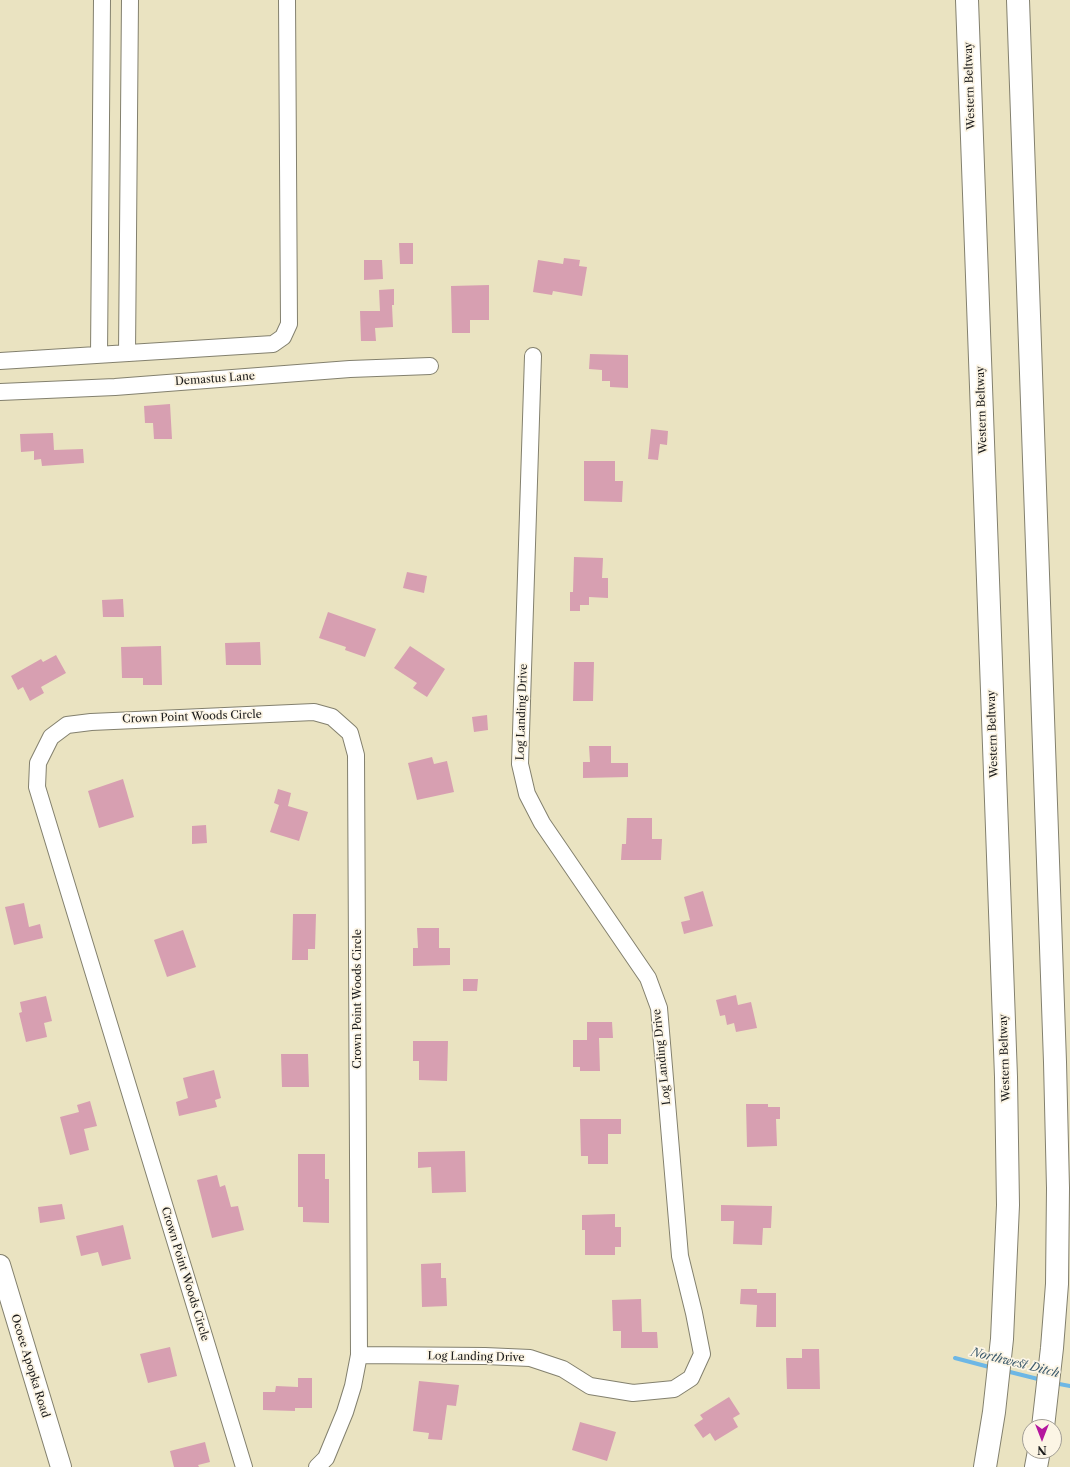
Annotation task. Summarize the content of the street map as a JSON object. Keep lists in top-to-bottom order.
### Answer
{
  "streets": {
    "highway": ["Western Beltway"],
    "main road": ["Ocoee Apopka Road"],
    "street": ["Demastus Lane", "Log Landing Drive", "Crown Point Woods Circle"]
  },
  "crossings": [
    ["Log Landing Drive", "Crown Point Woods Circle"]
  ],
  "water": ["Northwest Ditch"],
  "north": "bottom"
}
